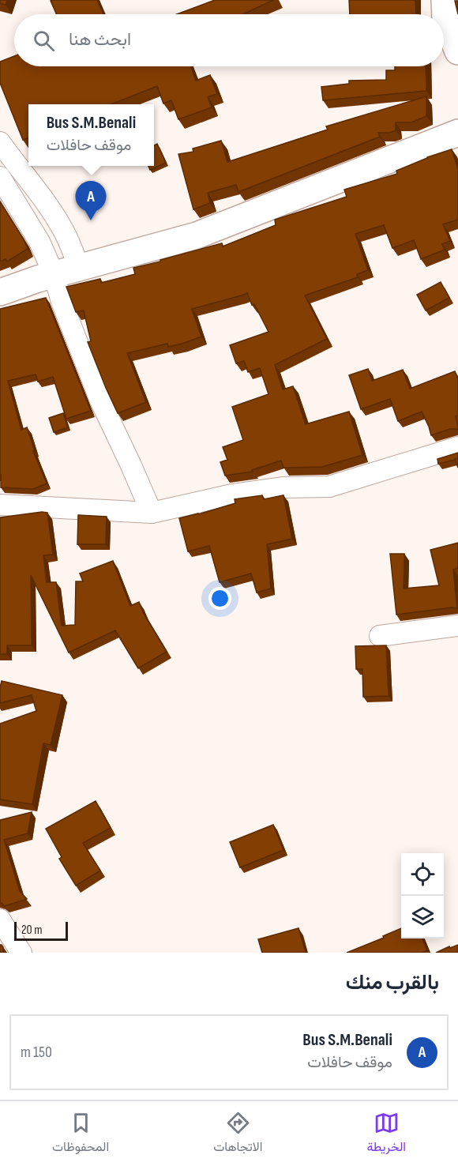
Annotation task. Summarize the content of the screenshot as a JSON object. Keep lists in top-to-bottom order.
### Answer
{
  "scale_bar": "20 m",
  "page": {
    "search": "ابحث هنا",
    "popup": ["Bus S.M.Benali", "موقف حافلات"],
    "pins": "A",
    "scale": "20 m",
    "heading": "بالقرب منك",
    "list": [
      {
        "mark": "A",
        "name": "Bus S.M.Benali",
        "note": "موقف حافلات",
        "value": "150 m"
      }
    ],
    "nav": ["الخريطة", "الاتجاهات", "المحفوظات"]
  }
}
